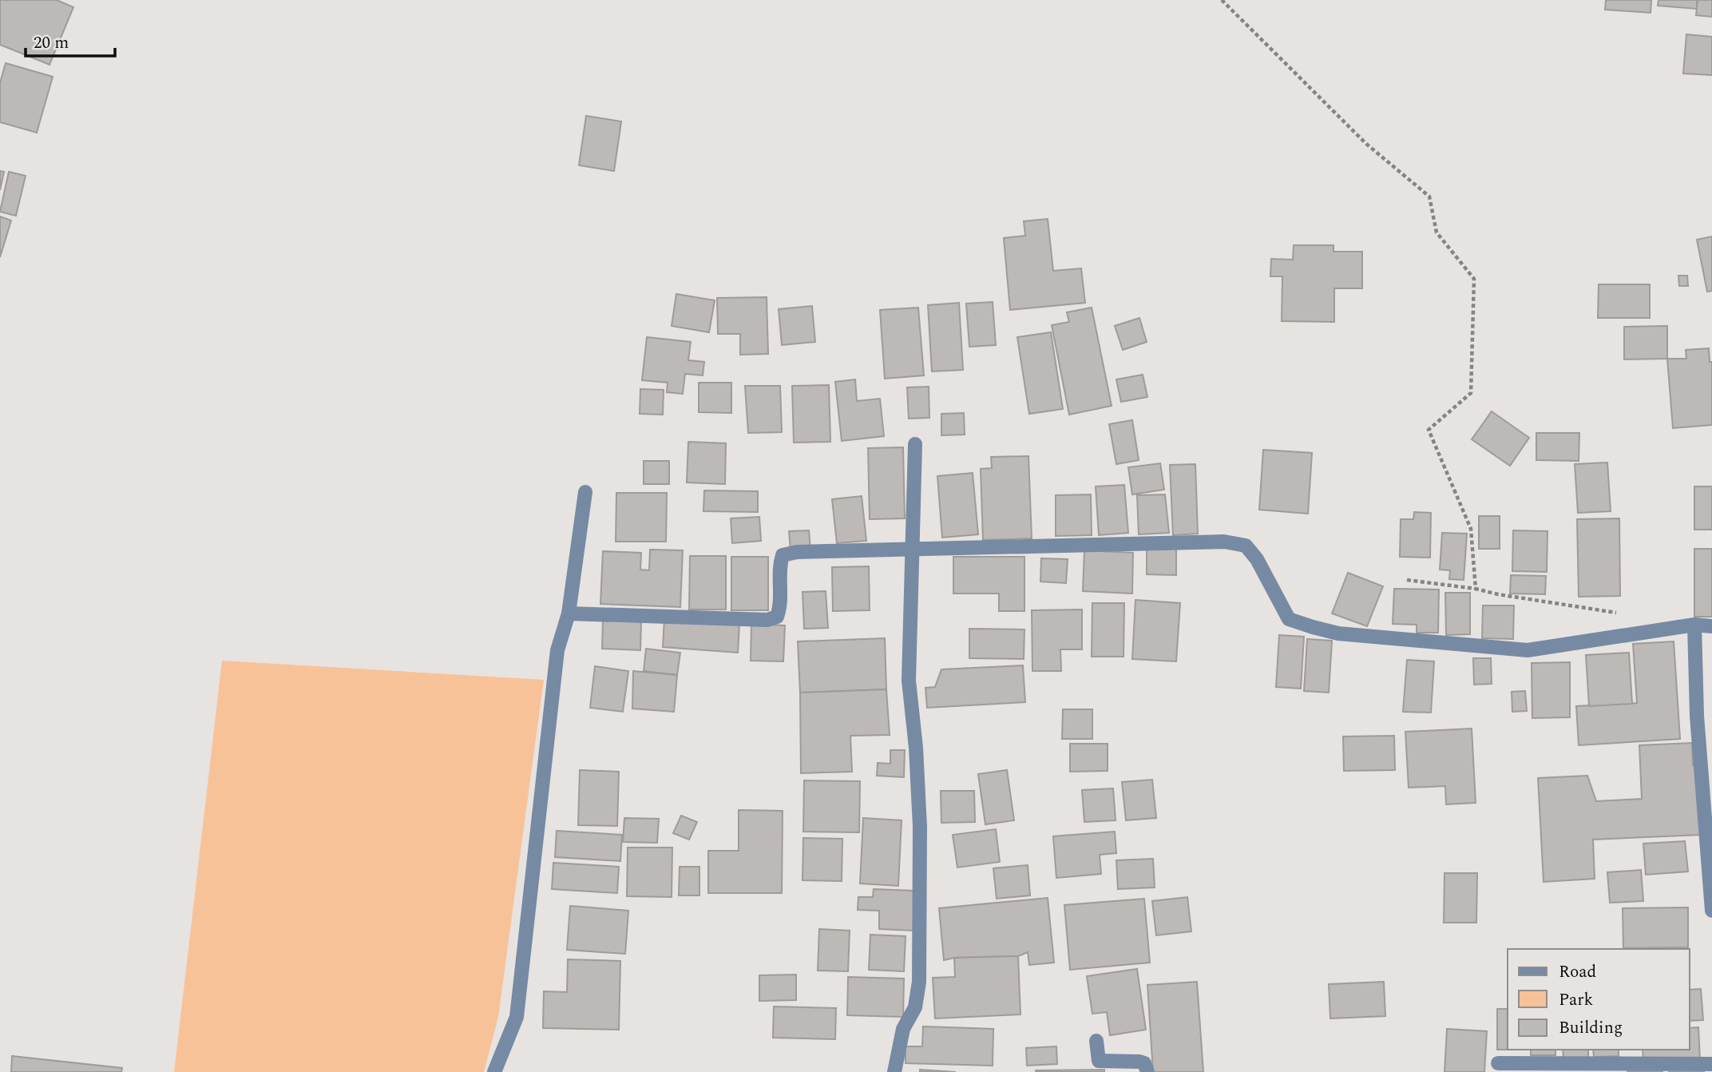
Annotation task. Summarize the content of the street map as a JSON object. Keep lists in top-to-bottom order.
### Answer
{
  "legend": ["Road", "Park", "Building"],
  "scale_bar": "20 m"
}
